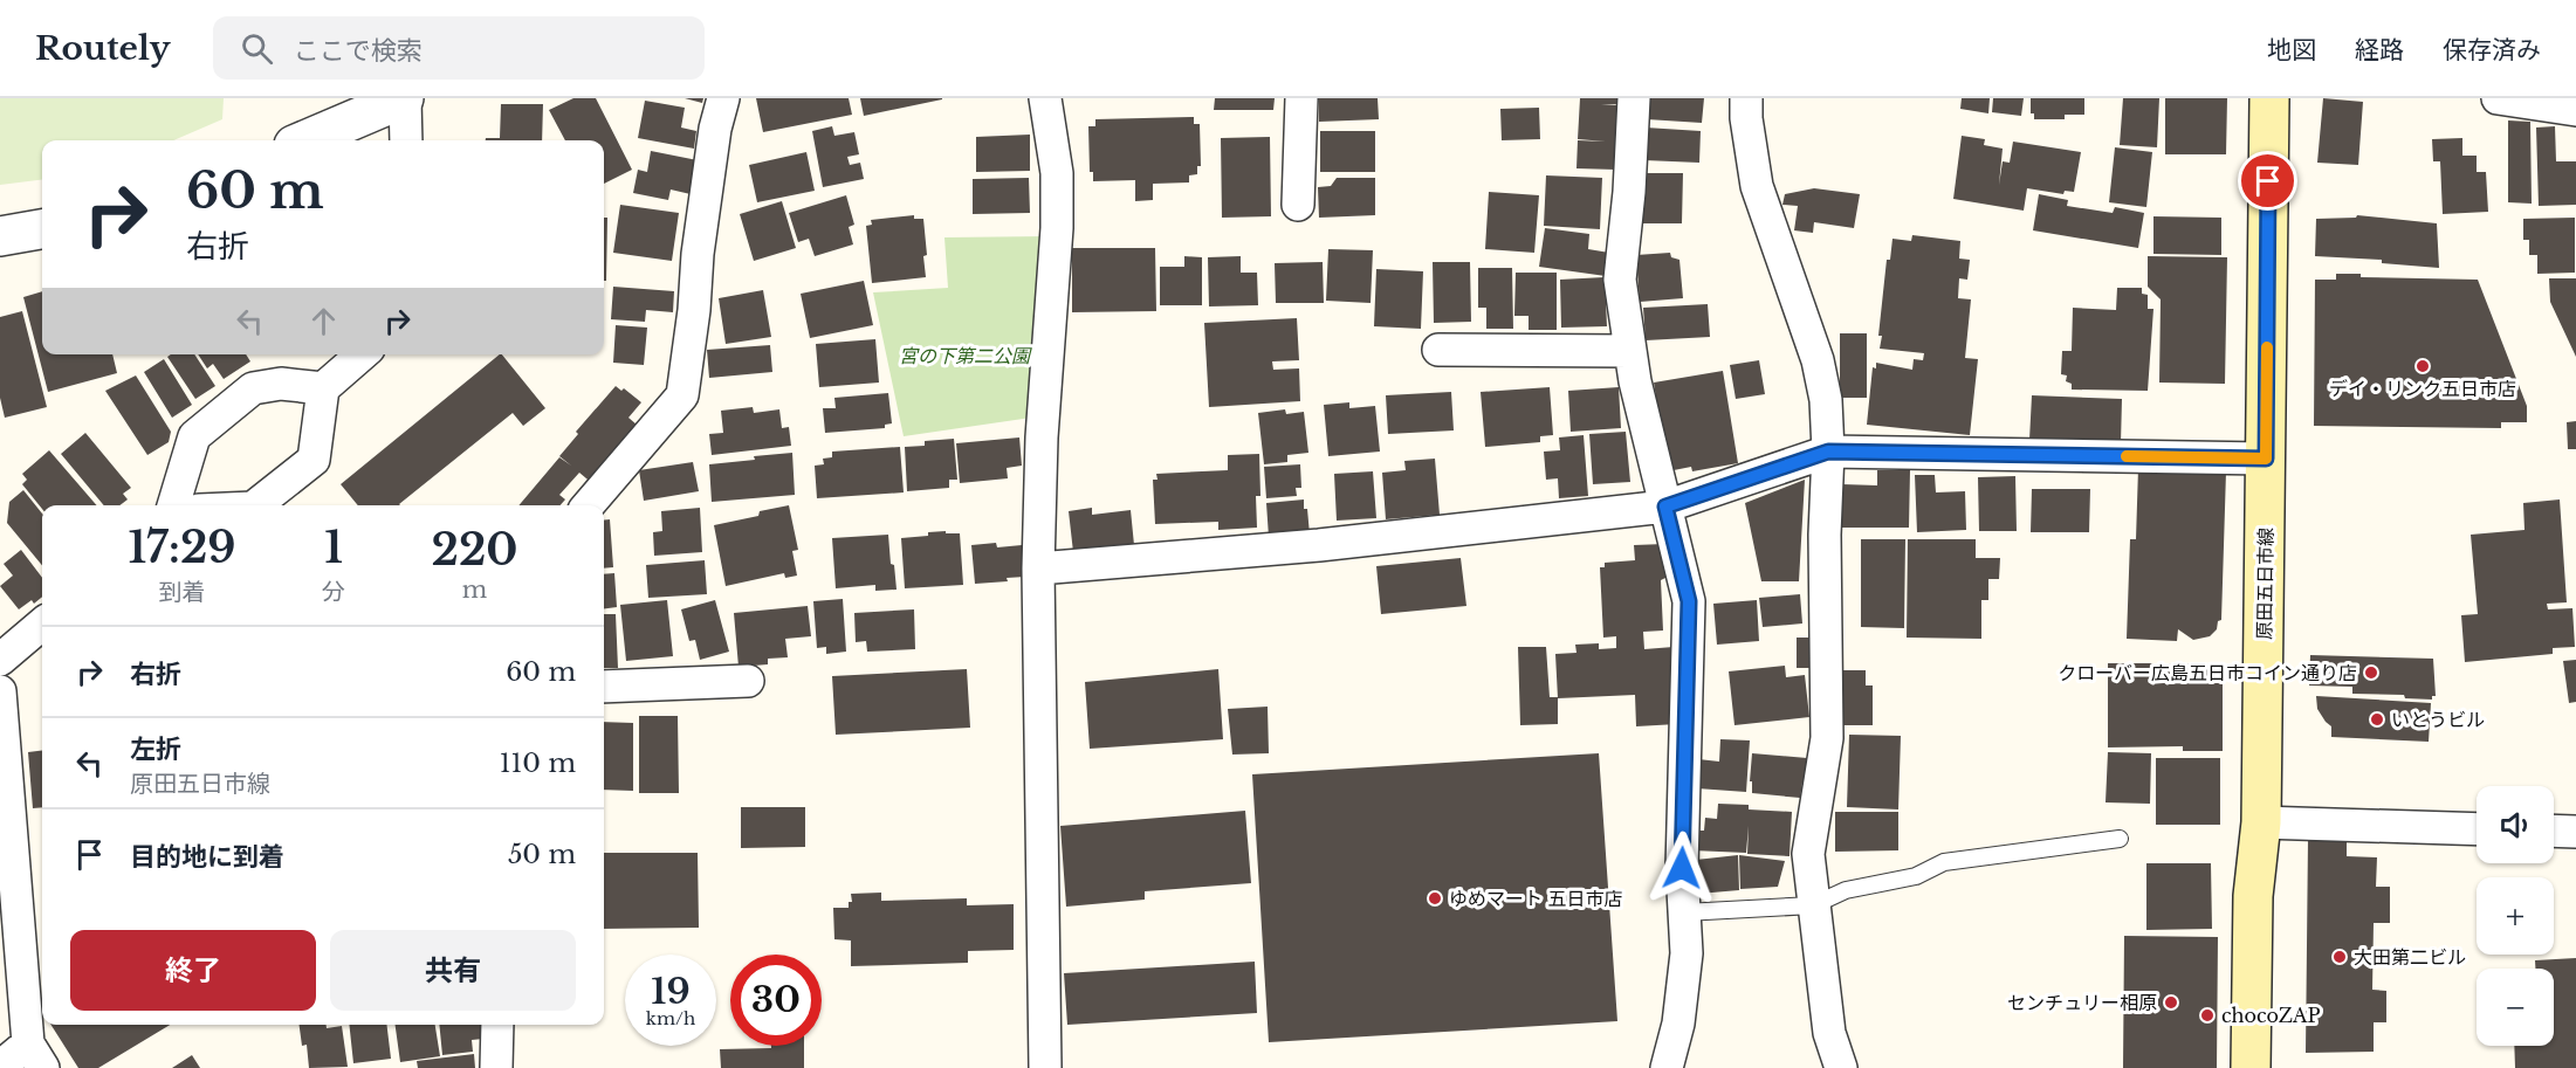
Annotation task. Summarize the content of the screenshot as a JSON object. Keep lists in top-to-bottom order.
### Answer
{
  "streets": {
    "main road": ["原田五日市線"]
  },
  "parks": ["宮の下第二公園"],
  "places": [
    "デイ・リンク五日市店",
    "クローバー広島五日市コイン通り店",
    "いとうビル",
    "ゆめマート 五日市店",
    "大田第二ビル",
    "センチュリー相原",
    "chocoZAP"
  ],
  "page": {
    "header": "Routely",
    "search": "ここで検索",
    "nav": ["地図", "経路", "保存済み"],
    "turn": ["60 m", "右折"],
    "eta": [
      "17:29",
      "到着",
      "1",
      "分",
      "220",
      "m"
    ],
    "list": [
      {
        "name": "右折",
        "value": "60 m"
      },
      {
        "name": "左折",
        "note": "原田五日市線",
        "value": "110 m"
      },
      {
        "name": "目的地に到着",
        "value": "50 m"
      }
    ],
    "map_buttons": ["+", "−"],
    "buttons": ["終了", "共有"],
    "speed": "19 km/h",
    "limit": "30"
  }
}
